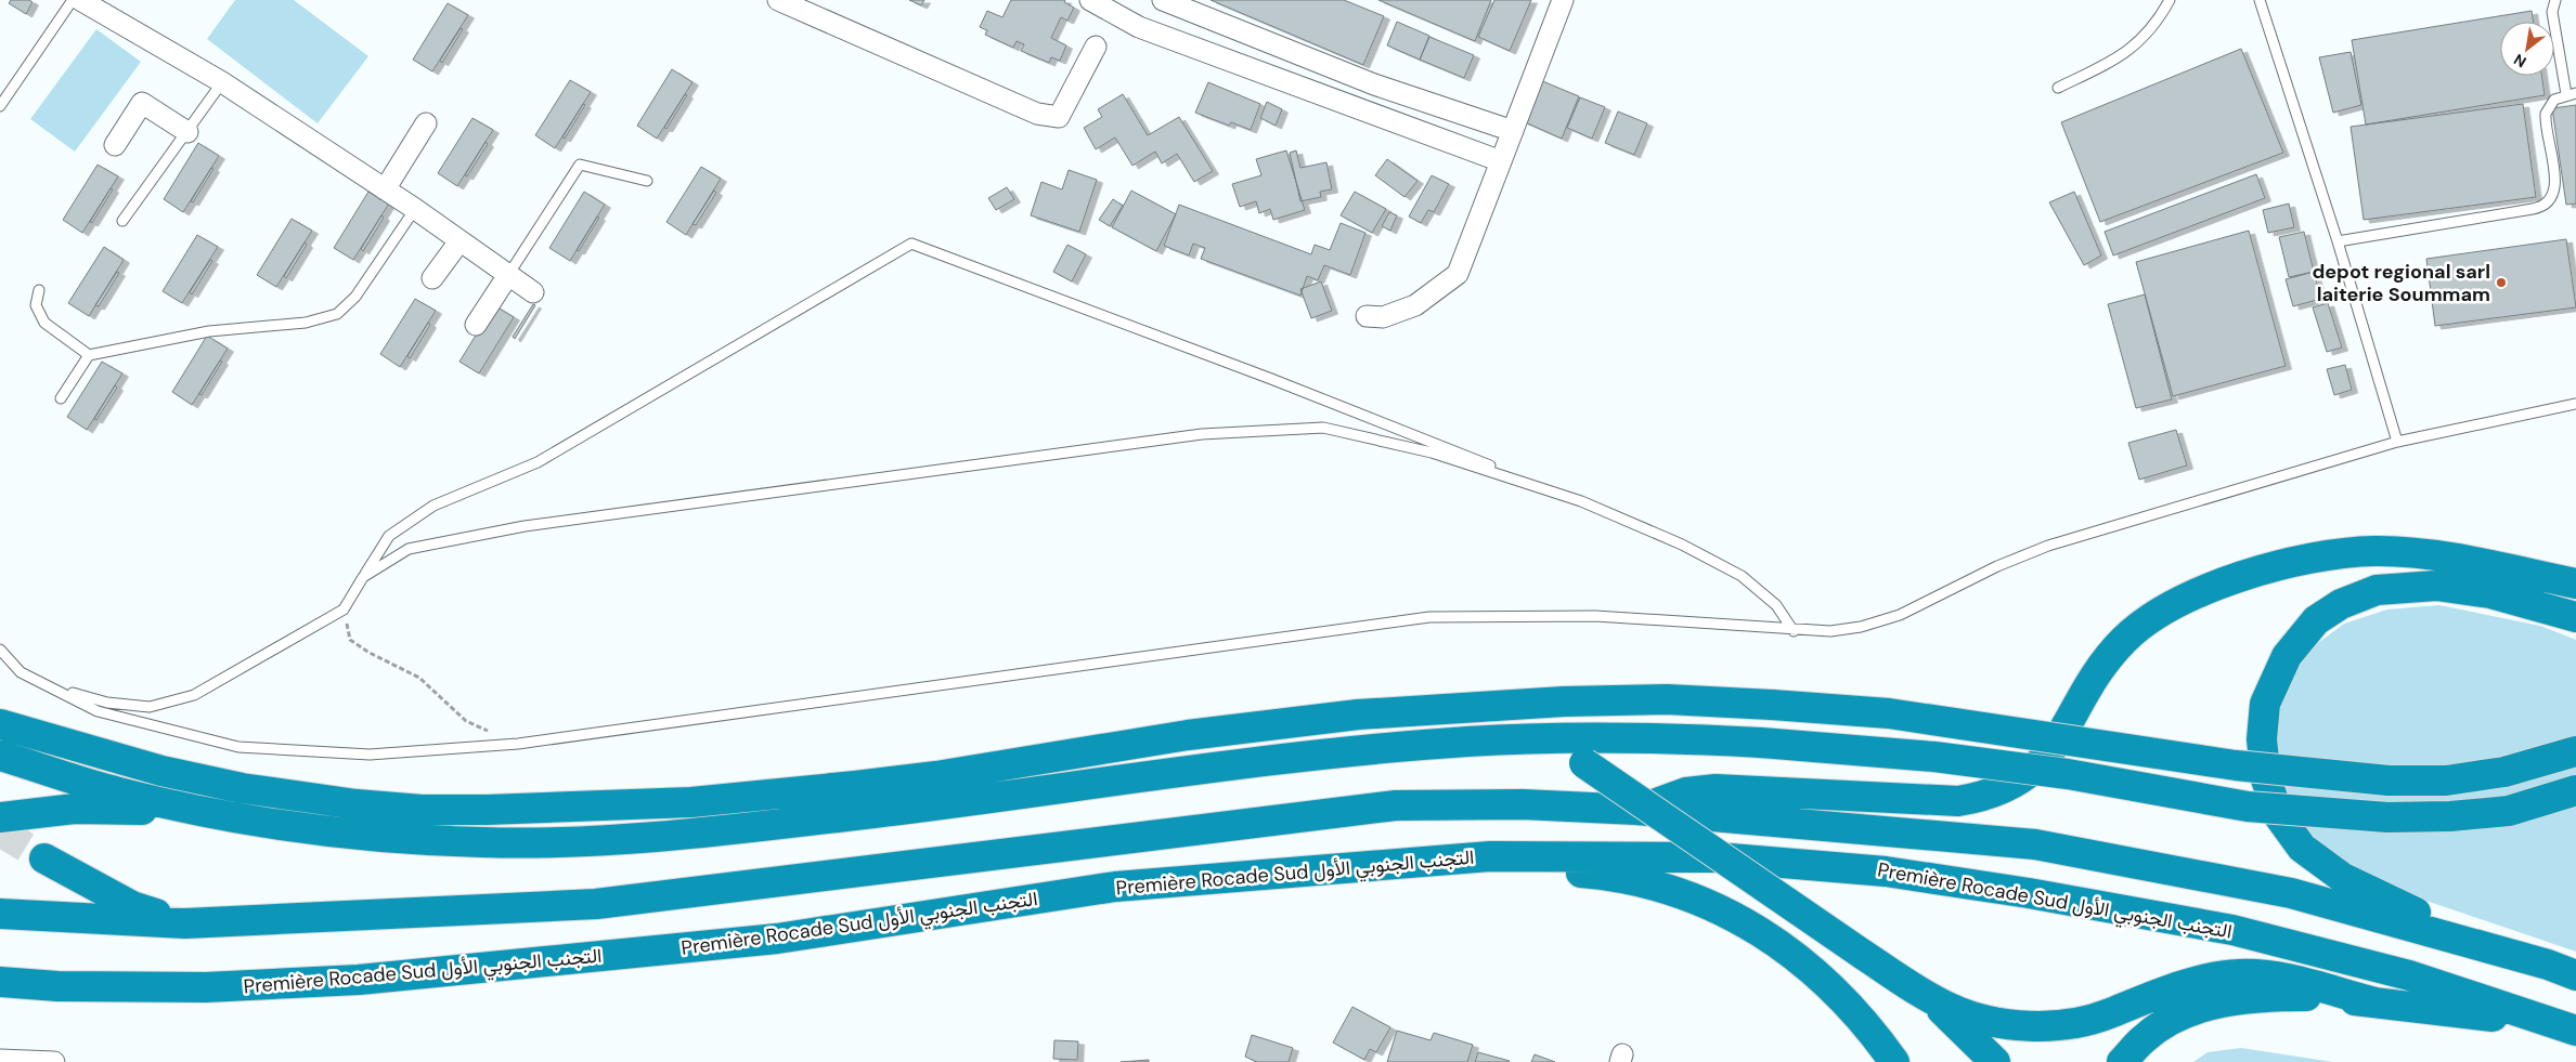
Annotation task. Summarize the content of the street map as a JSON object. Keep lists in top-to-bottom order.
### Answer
{
  "streets": {
    "highway": ["Première Rocade Sud التجنب الجنوبي الأول"]
  },
  "places": ["depot regional sarl laiterie Soummam"],
  "north": "bottom left"
}
